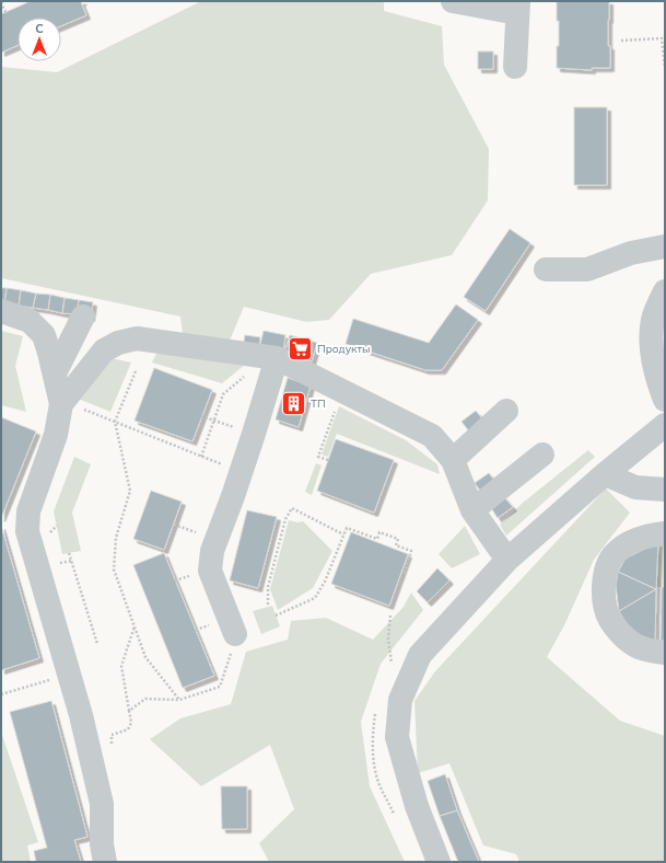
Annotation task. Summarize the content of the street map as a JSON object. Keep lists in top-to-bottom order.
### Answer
{
  "places": {
    "supermarket": ["Продукты"],
    "building": ["ТП"]
  },
  "north": "top"
}
